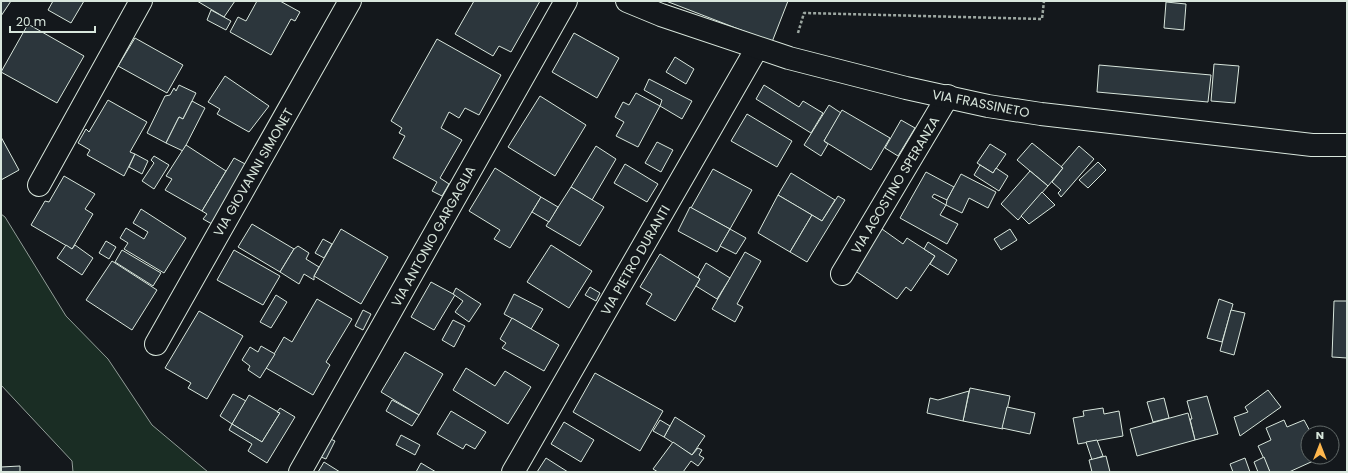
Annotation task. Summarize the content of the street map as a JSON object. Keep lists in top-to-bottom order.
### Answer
{
  "streets": {
    "street": [
      "VIA FRASSINETO",
      "VIA GIOVANNI SIMONET",
      "VIA AGOSTINO SPERANZA",
      "VIA ANTONIO GARGAGLIA",
      "VIA PIETRO DURANTI"
    ]
  },
  "crossings": [
    ["VIA FRASSINETO", "VIA AGOSTINO SPERANZA"],
    ["VIA FRASSINETO", "VIA PIETRO DURANTI"]
  ],
  "scale_bar": "20 m",
  "north": "top"
}
